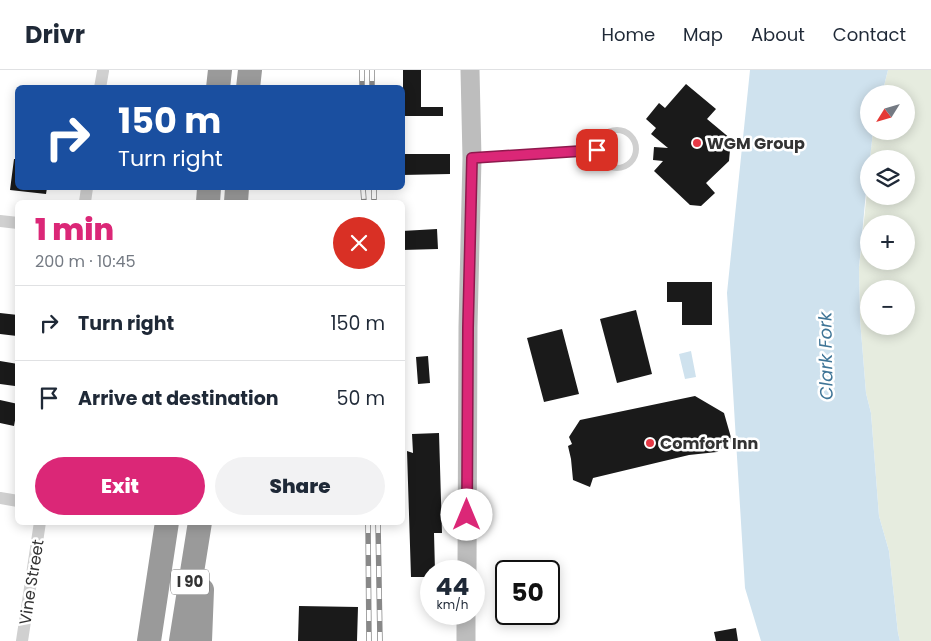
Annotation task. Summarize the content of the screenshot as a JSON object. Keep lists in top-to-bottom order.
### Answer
{
  "streets": {
    "highway": ["I 90"],
    "street": ["Vine Street"]
  },
  "water": ["Clark Fork"],
  "places": ["WGM Group", "Comfort Inn"],
  "north": "bottom left",
  "page": {
    "header": "Drivr",
    "nav": [
      "Home",
      "Map",
      "About",
      "Contact"
    ],
    "map_buttons": ["+", "−"],
    "turn": ["150 m", "Turn right"],
    "heading": ["1 min", "200 m · 10:45"],
    "list": [
      {
        "name": "Turn right",
        "value": "150 m"
      },
      {
        "name": "Arrive at destination",
        "value": "50 m"
      }
    ],
    "buttons": ["Exit", "Share"],
    "speed": "44 km/h",
    "limit": "50"
  }
}
